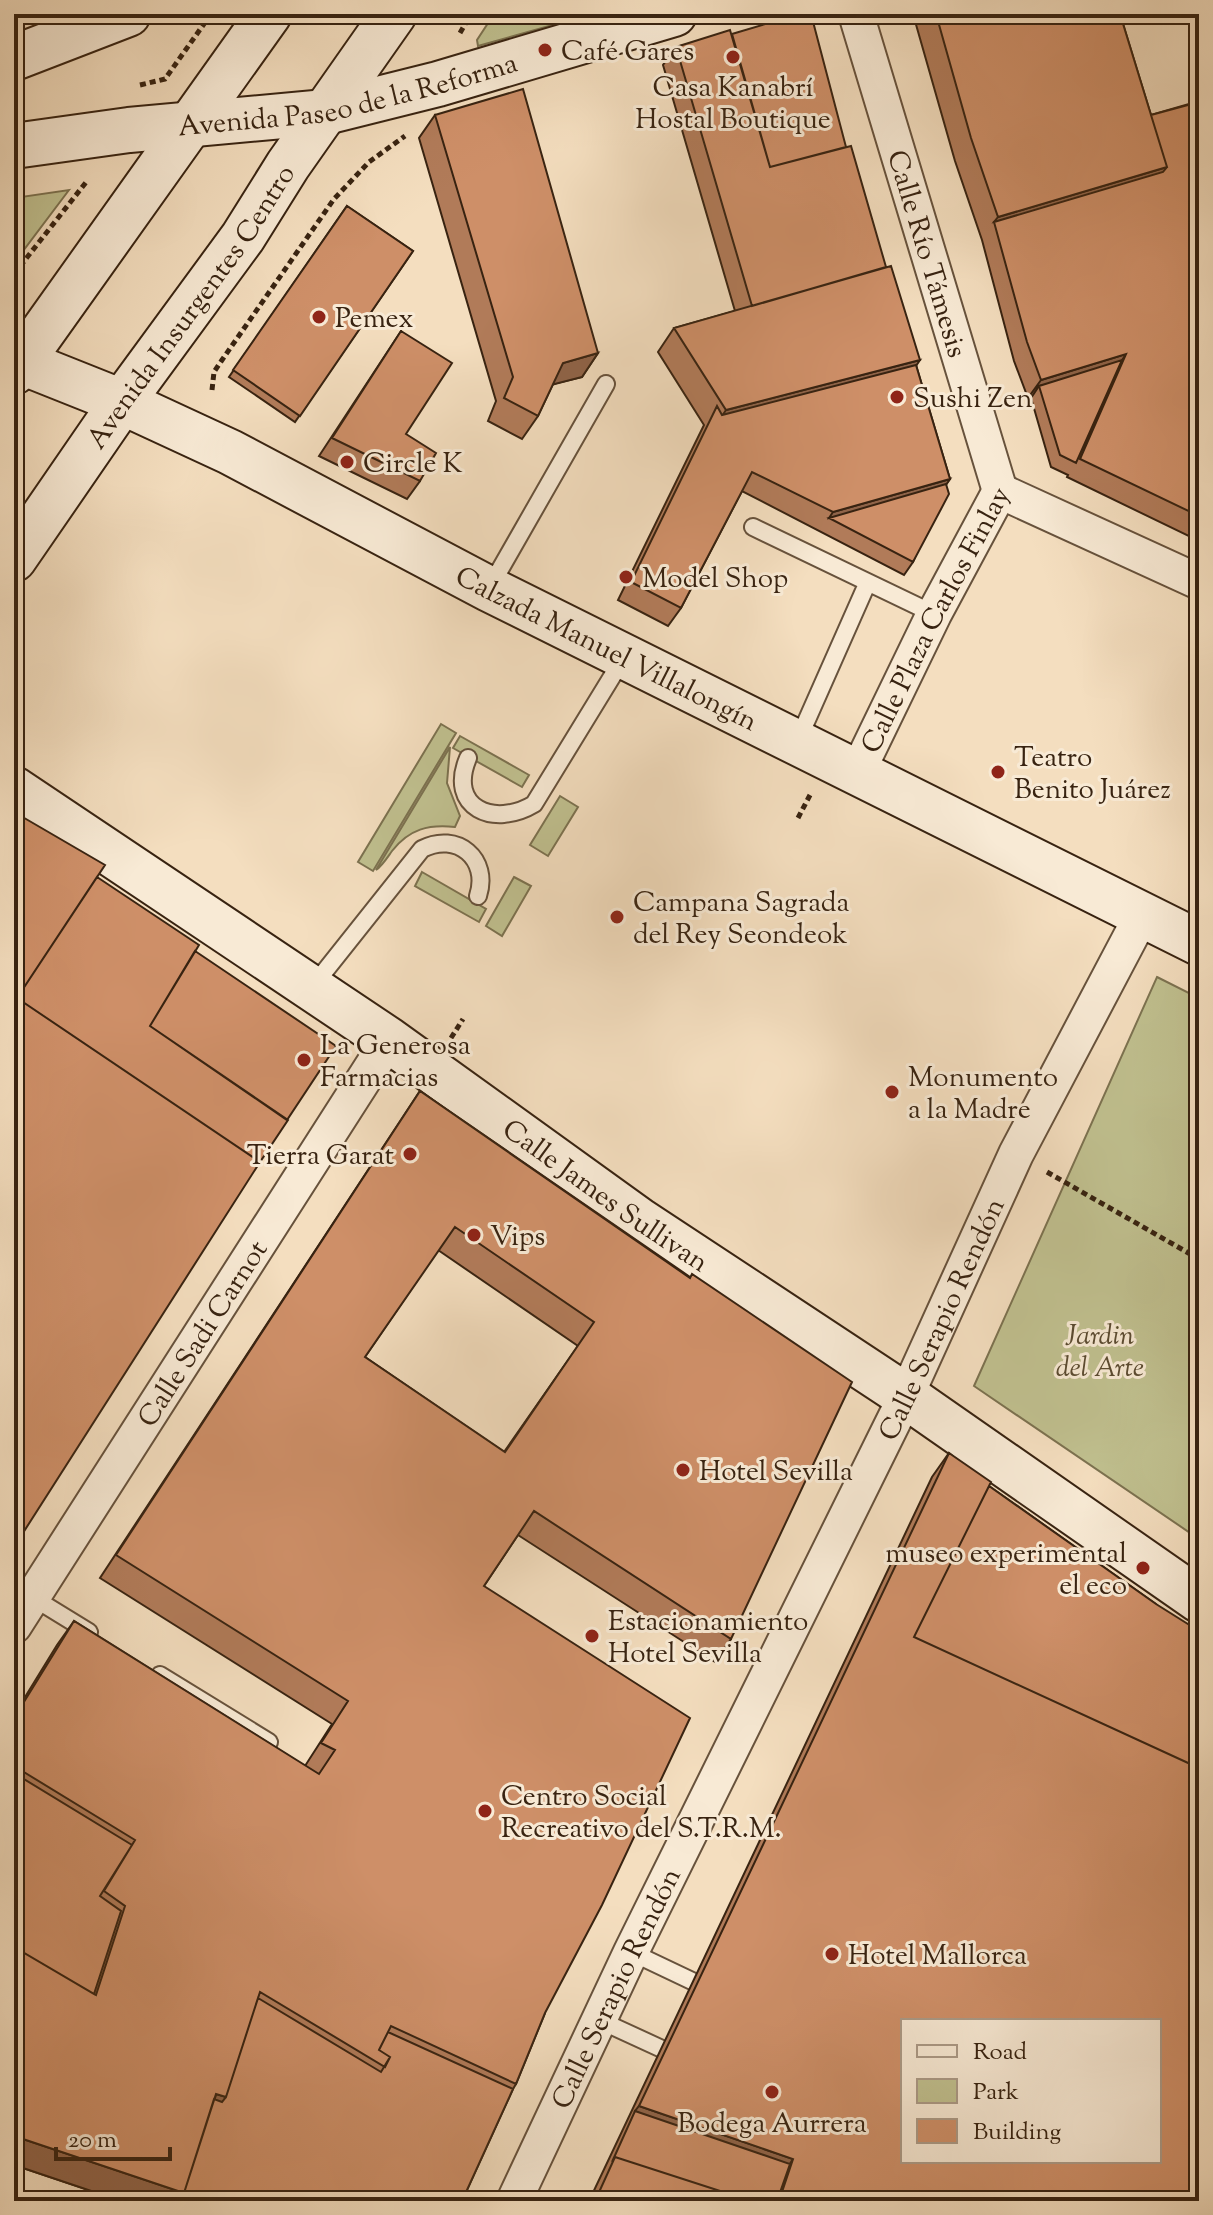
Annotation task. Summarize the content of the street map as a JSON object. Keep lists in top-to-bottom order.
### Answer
{
  "streets": {
    "main road": [
      "Avenida Paseo de la Reforma",
      "Avenida Insurgentes Centro",
      "Calzada Manuel Villalongín",
      "Calle James Sullivan"
    ],
    "street": [
      "Calle Río Támesis",
      "Calle Plaza Carlos Finlay",
      "Calle Serapio Rendón",
      "Calle Sadi Carnot"
    ]
  },
  "crossings": [
    ["Avenida Paseo de la Reforma", "Avenida Insurgentes Centro"],
    ["Calle Río Támesis", "Calle Plaza Carlos Finlay"],
    ["Avenida Insurgentes Centro", "Calzada Manuel Villalongín"],
    ["Calle Plaza Carlos Finlay", "Calzada Manuel Villalongín"],
    ["Calzada Manuel Villalongín", "Calle Serapio Rendón"],
    ["Calle James Sullivan", "Calle Serapio Rendón"],
    ["Calle James Sullivan", "Calle Sadi Carnot"]
  ],
  "parks": ["Jardin del Arte"],
  "places": [
    "Café Gares",
    "Casa Kanabrí Hostal Boutique",
    "Pemex",
    "Sushi Zen",
    "Circle K",
    "Model Shop",
    "Teatro Benito Juárez",
    "Campana Sagrada del Rey Seondeok",
    "La Generosa Farmacias",
    "Monumento a la Madre",
    "Tierra Garat",
    "Vips",
    "Hotel Sevilla",
    "museo experimental el eco",
    "Estacionamiento Hotel Sevilla",
    "Centro Social Recreativo del S.T.R.M.",
    "Hotel Mallorca",
    "Bodega Aurrera"
  ],
  "legend": ["Road", "Park", "Building"],
  "scale_bar": "20 m"
}
